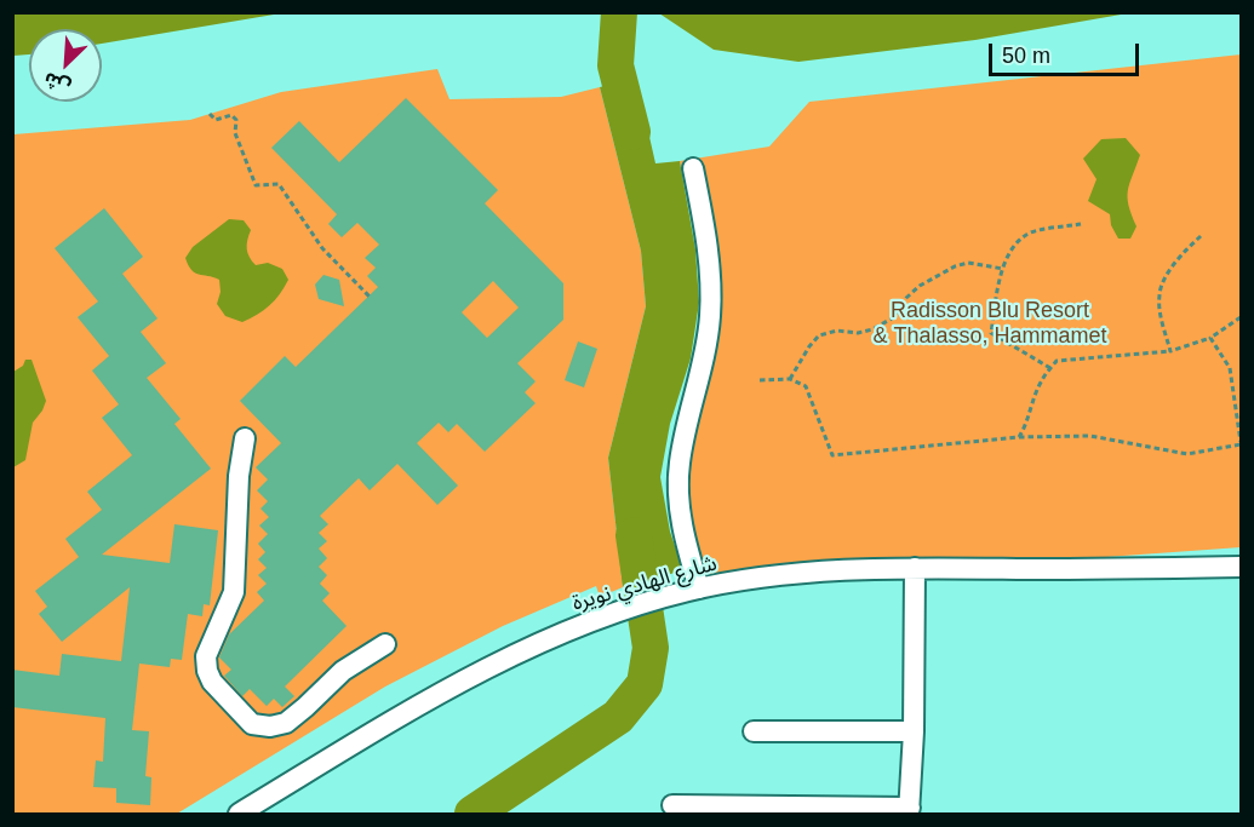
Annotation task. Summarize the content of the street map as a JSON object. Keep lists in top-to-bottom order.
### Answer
{
  "streets": {
    "street": ["شارع الهادي نويرة"]
  },
  "parks": ["Radisson Blu Resort & Thalasso, Hammamet"],
  "scale_bar": "50 m",
  "north": "bottom left"
}
